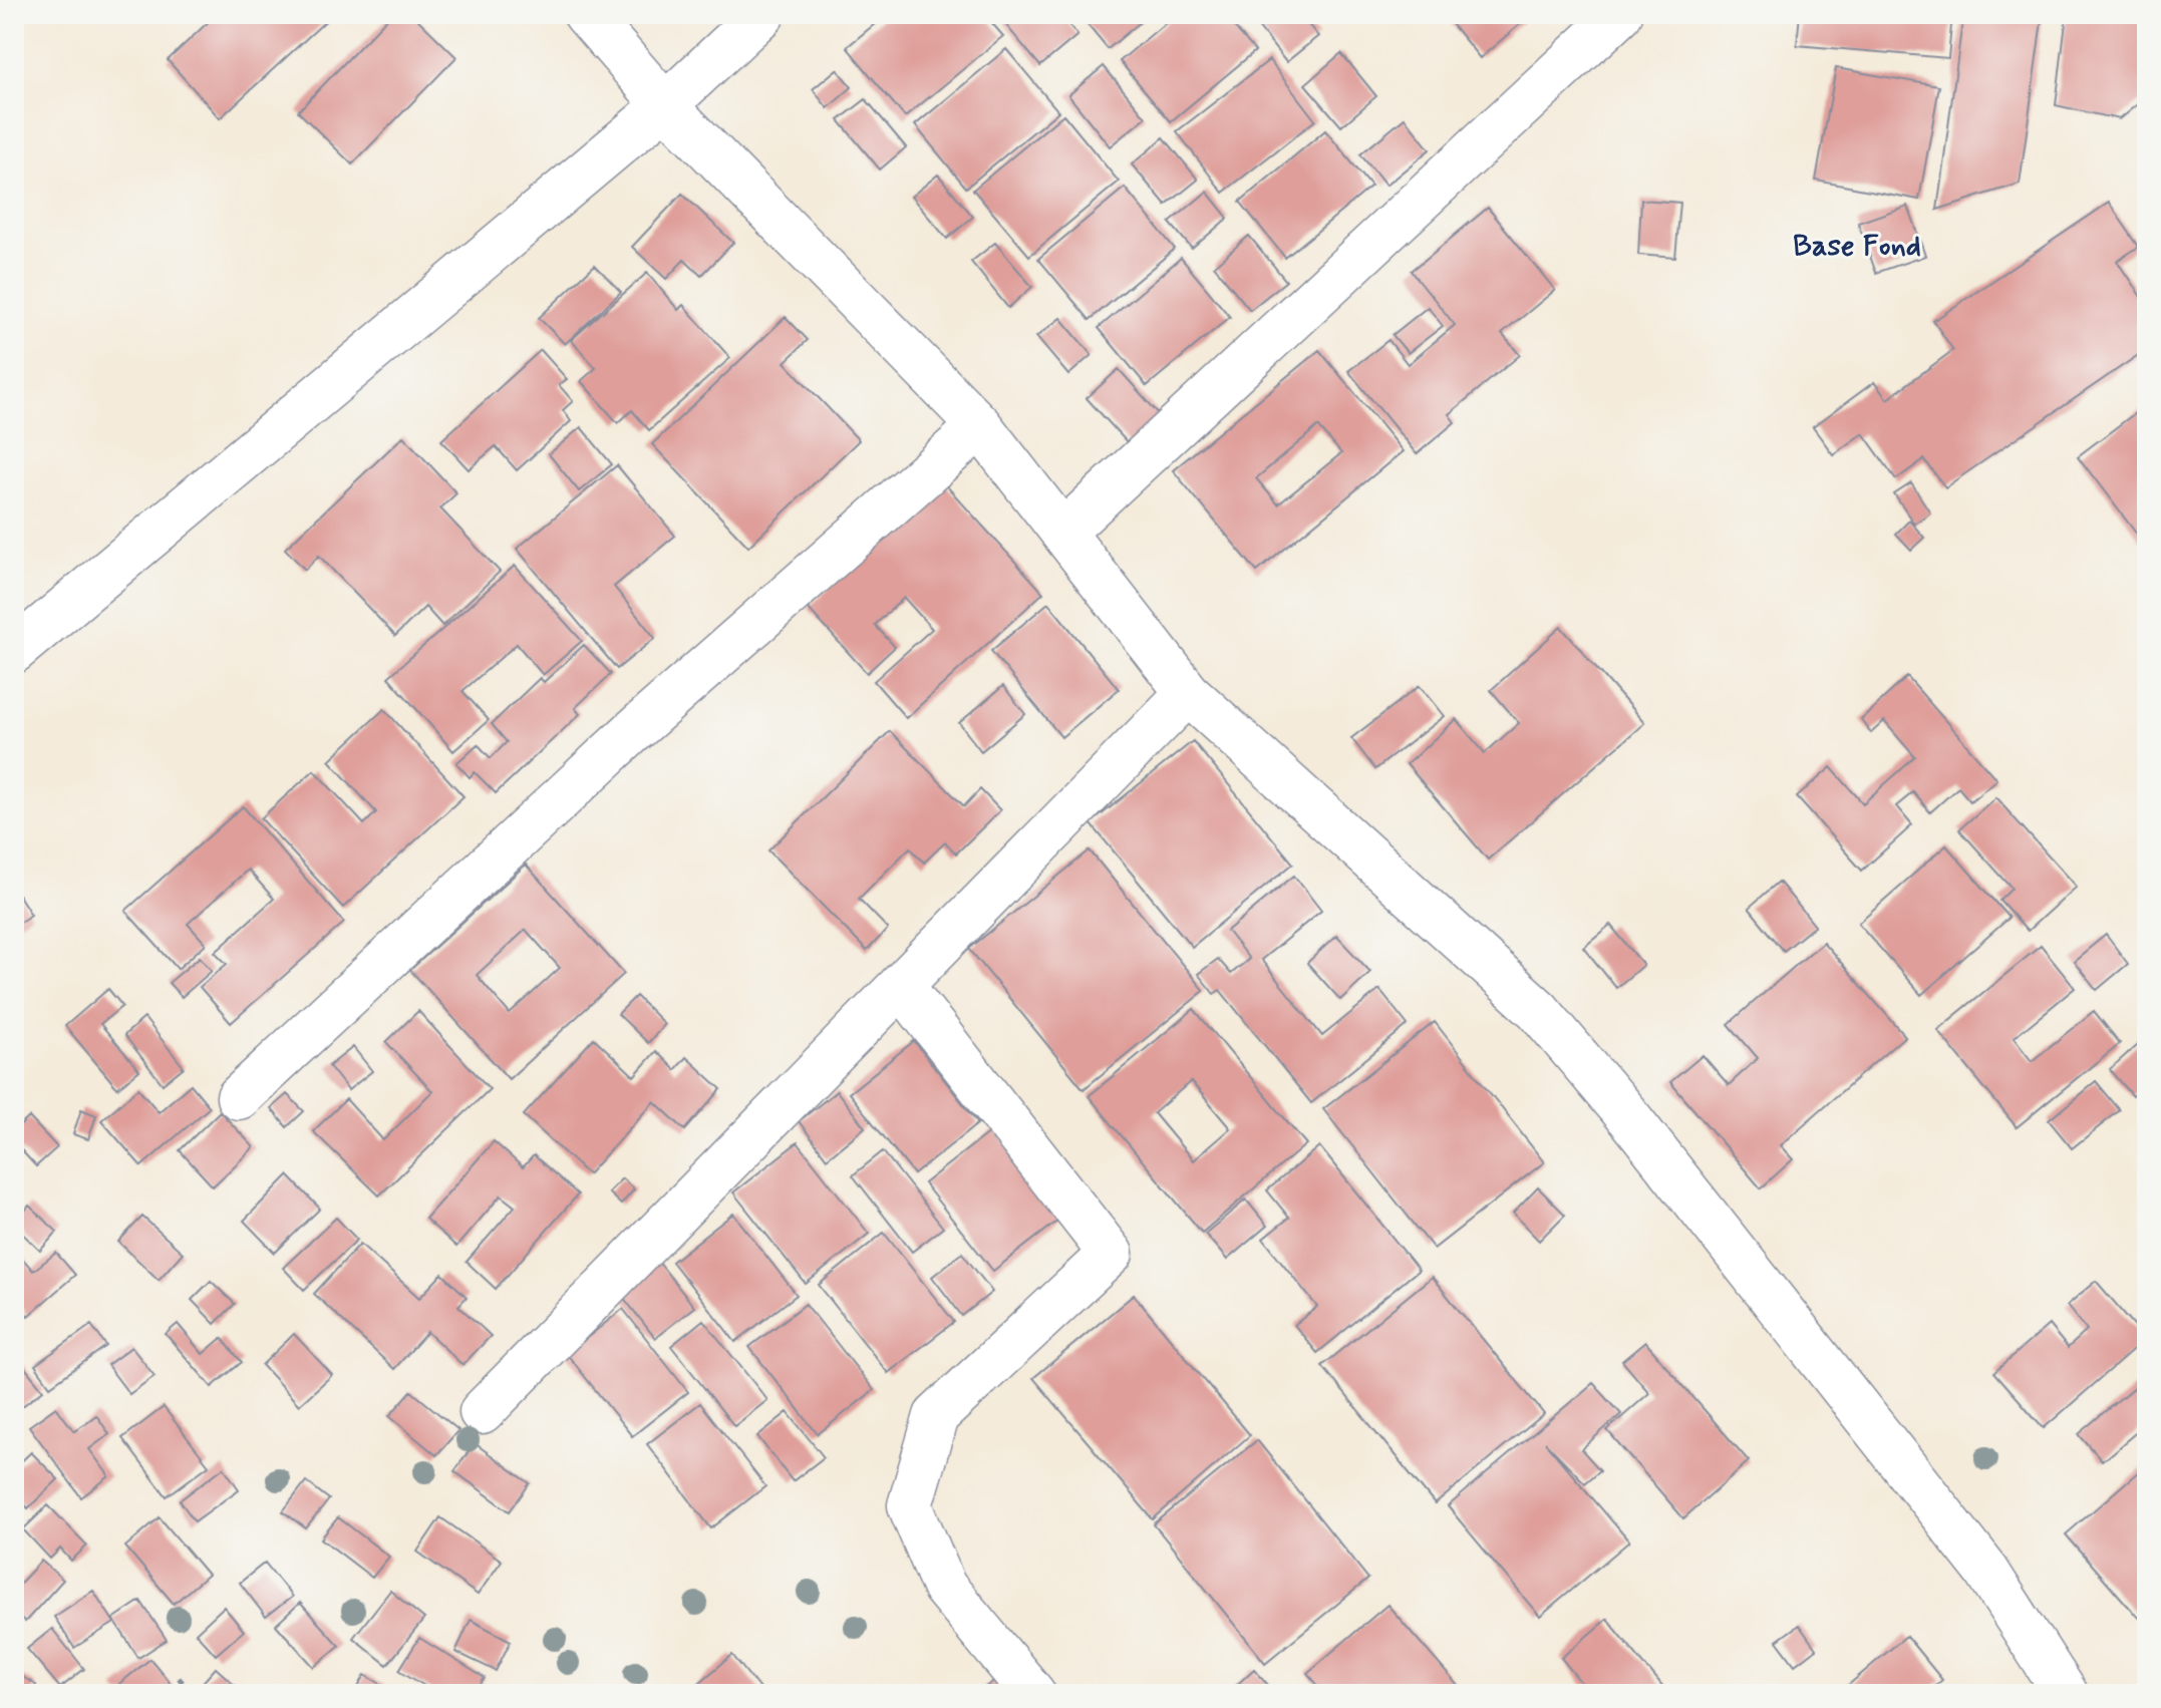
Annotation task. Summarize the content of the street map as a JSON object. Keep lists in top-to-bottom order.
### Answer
{
  "districts": ["Base Fond"]
}
